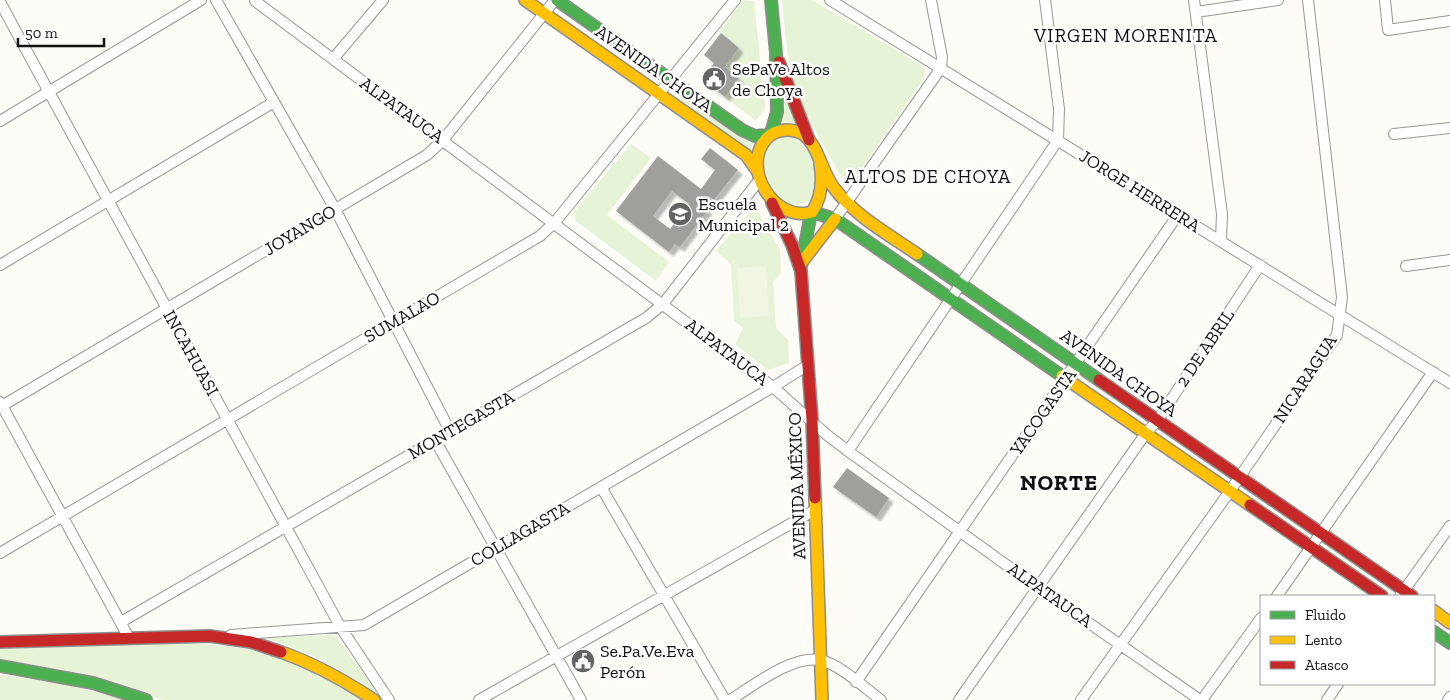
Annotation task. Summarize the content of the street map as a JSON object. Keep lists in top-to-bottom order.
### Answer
{
  "streets": {
    "main road": ["AVENIDA CHOYA", "AVENIDA MÉXICO"],
    "street": [
      "ALPATAUCA",
      "JORGE HERRERA",
      "JOYANGO",
      "SUMALAO",
      "2 DE ABRIL",
      "INCAHUASI",
      "NICARAGUA",
      "YACOGASTA",
      "MONTEGASTA",
      "COLLAGASTA"
    ]
  },
  "crossings": [
    ["AVENIDA CHOYA", "JOYANGO"],
    ["AVENIDA CHOYA", "SUMALAO"],
    ["AVENIDA CHOYA", "2 DE ABRIL"],
    ["AVENIDA CHOYA", "NICARAGUA"],
    ["AVENIDA CHOYA", "YACOGASTA"],
    ["AVENIDA CHOYA", "MONTEGASTA"],
    ["AVENIDA CHOYA", "AVENIDA MÉXICO"],
    ["ALPATAUCA", "JOYANGO"],
    ["ALPATAUCA", "SUMALAO"],
    ["ALPATAUCA", "2 DE ABRIL"],
    ["ALPATAUCA", "NICARAGUA"],
    ["ALPATAUCA", "YACOGASTA"],
    ["ALPATAUCA", "MONTEGASTA"],
    ["ALPATAUCA", "AVENIDA MÉXICO"],
    ["ALPATAUCA", "COLLAGASTA"],
    ["JORGE HERRERA", "2 DE ABRIL"],
    ["JORGE HERRERA", "NICARAGUA"],
    ["JORGE HERRERA", "YACOGASTA"],
    ["JOYANGO", "INCAHUASI"],
    ["SUMALAO", "INCAHUASI"],
    ["INCAHUASI", "MONTEGASTA"],
    ["INCAHUASI", "COLLAGASTA"],
    ["MONTEGASTA", "AVENIDA MÉXICO"],
    ["AVENIDA MÉXICO", "COLLAGASTA"]
  ],
  "districts": ["VIRGEN MORENITA", "ALTOS DE CHOYA", "NORTE"],
  "places": {
    "public building": ["SePaVe Altos de Choya", "Se.Pa.Ve.Eva Perón"],
    "school or university": ["Escuela Municipal 2"]
  },
  "legend": ["Fluido", "Lento", "Atasco"],
  "scale_bar": "50 m"
}
